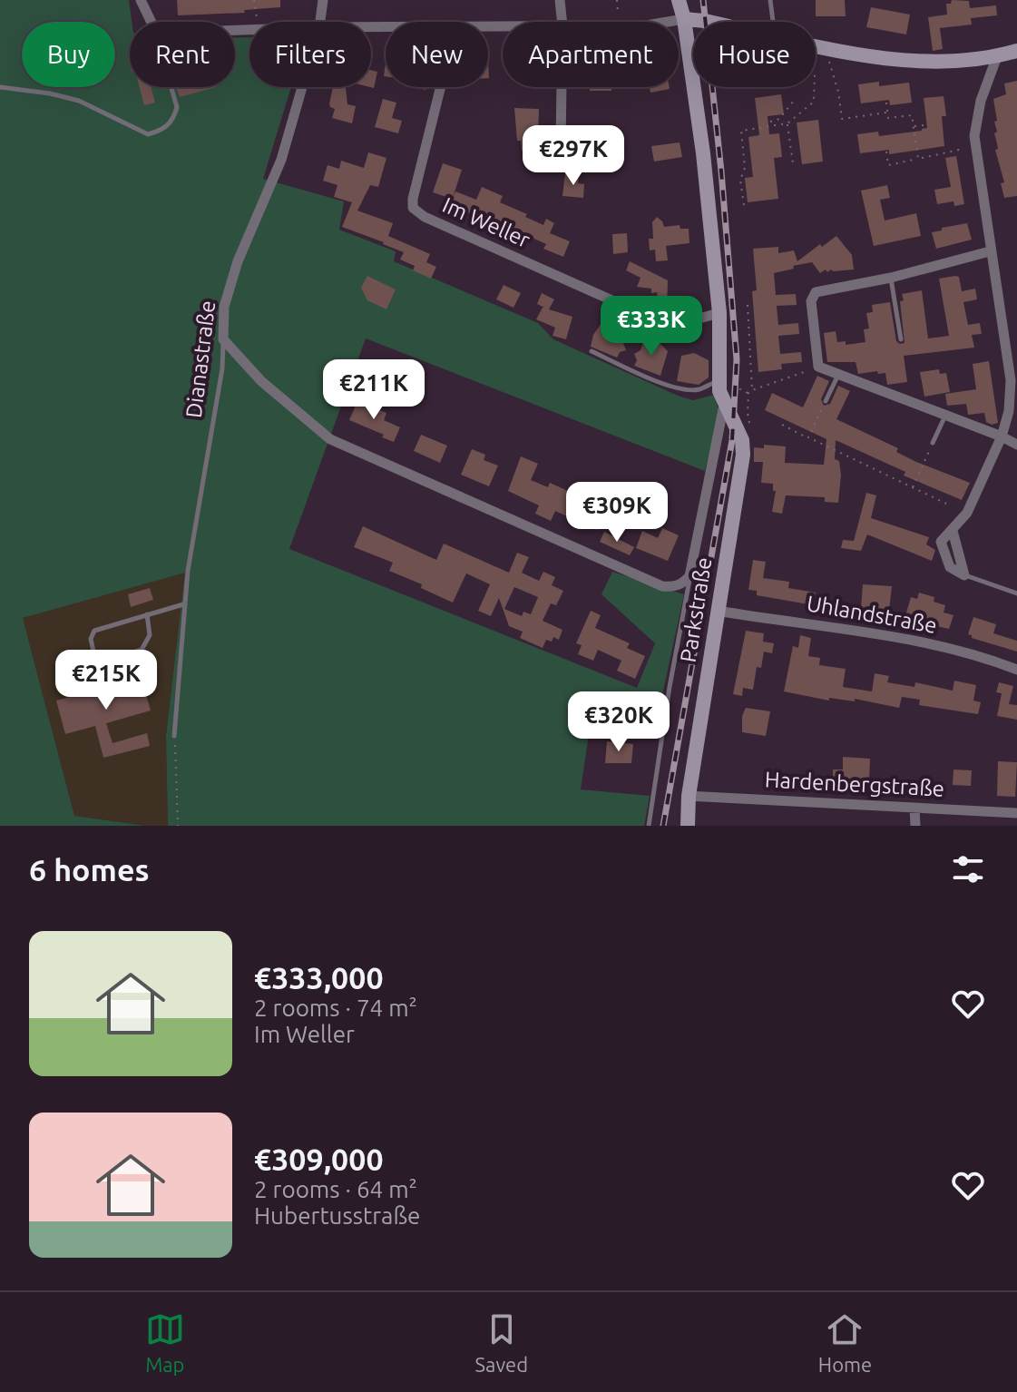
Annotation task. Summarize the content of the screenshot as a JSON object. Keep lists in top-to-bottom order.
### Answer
{
  "streets": {
    "street": [
      "Im Weller",
      "Dianastraße",
      "Parkstraße",
      "Uhlandstraße",
      "Hardenbergstraße"
    ]
  },
  "crossings": [
    ["Im Weller", "Parkstraße"],
    ["Parkstraße", "Uhlandstraße"],
    ["Parkstraße", "Hardenbergstraße"]
  ],
  "page": {
    "chip": [
      "Buy",
      "Rent",
      "Filters",
      "New",
      "Apartment",
      "House"
    ],
    "price": [
      "€297K",
      "€333K",
      "€211K",
      "€309K",
      "€215K",
      "€320K"
    ],
    "heading": "6 homes",
    "list": [
      {
        "name": "€333,000",
        "note": "2 rooms · 74 m² · Im Weller"
      },
      {
        "name": "€309,000",
        "note": "2 rooms · 64 m² · Hubertusstraße"
      }
    ],
    "tabs": ["Map", "Saved", "Home"]
  }
}
